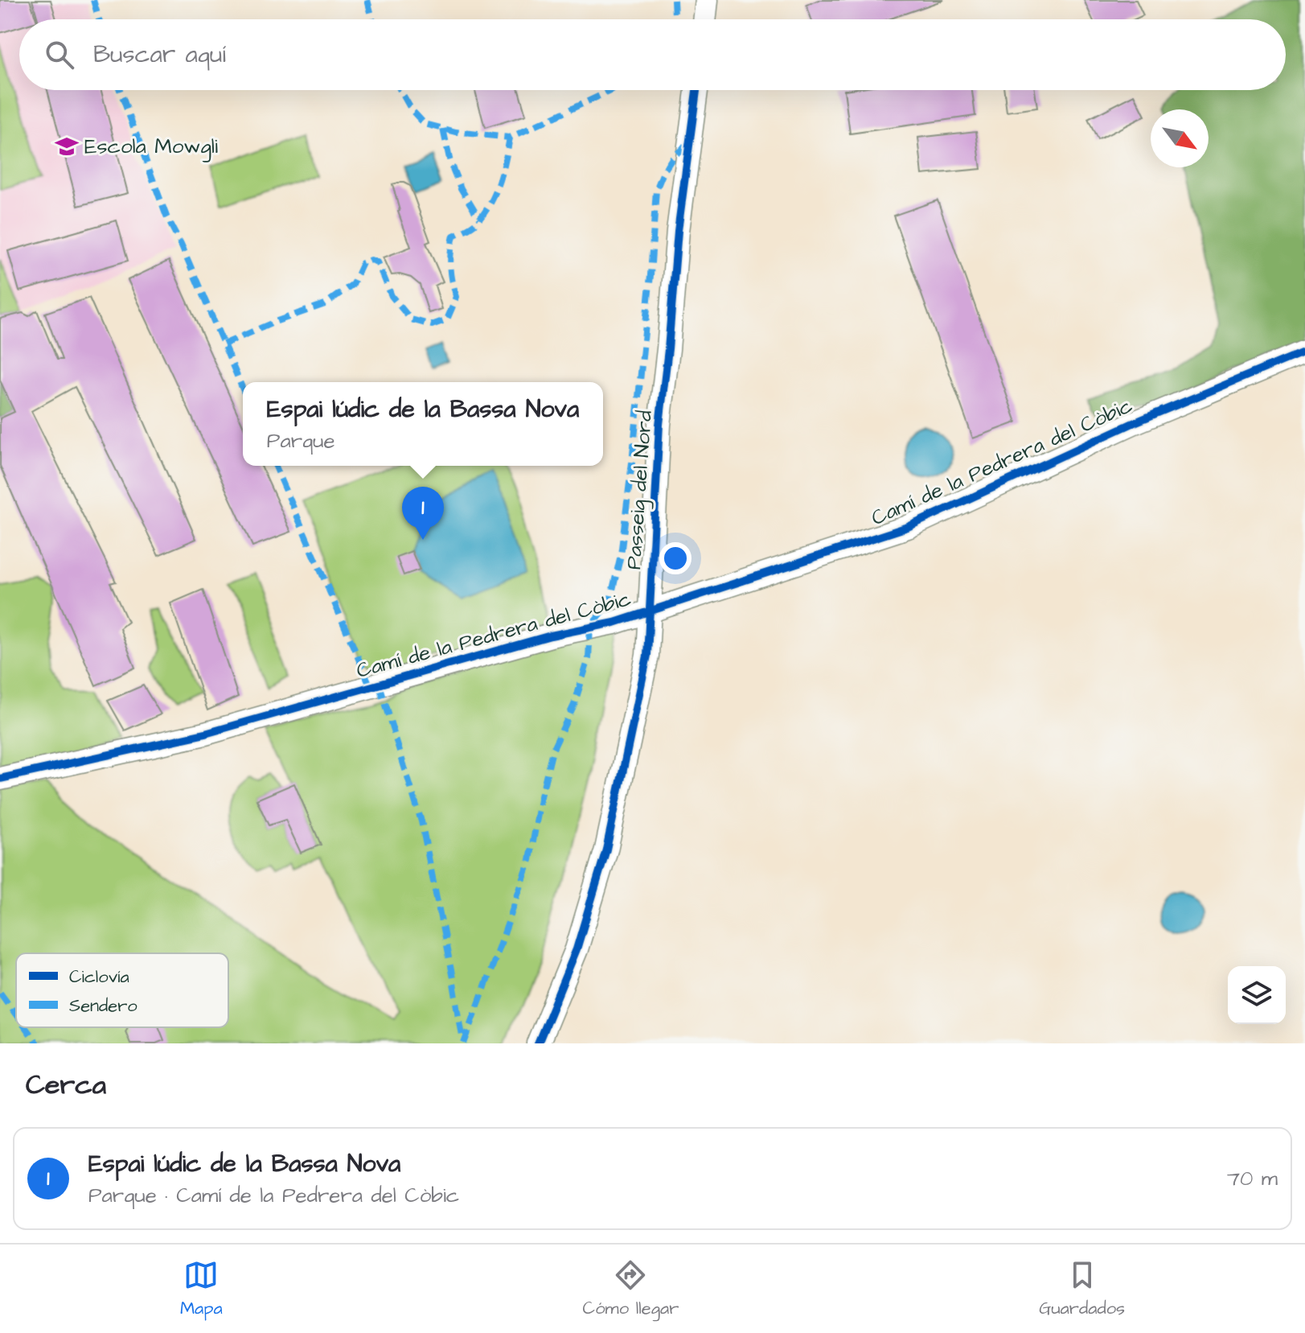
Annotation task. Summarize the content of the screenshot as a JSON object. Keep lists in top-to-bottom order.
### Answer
{
  "streets": {
    "street": ["Camí de la Pedrera del Còbic", "Passeig del Nord"]
  },
  "crossings": [
    ["Camí de la Pedrera del Còbic", "Passeig del Nord"]
  ],
  "places": {
    "school or university": ["Escola Mowgli"]
  },
  "legend": ["Ciclovía", "Sendero"],
  "north": "bottom right",
  "page": {
    "search": "Buscar aquí",
    "popup": ["Espai lúdic de la Bassa Nova", "Parque"],
    "pins": "1",
    "heading": "Cerca",
    "list": [
      {
        "mark": "1",
        "name": "Espai lúdic de la Bassa Nova",
        "note": "Parque · Camí de la Pedrera del Còbic",
        "value": "70 m"
      }
    ],
    "nav": ["Mapa", "Cómo llegar", "Guardados"]
  }
}
